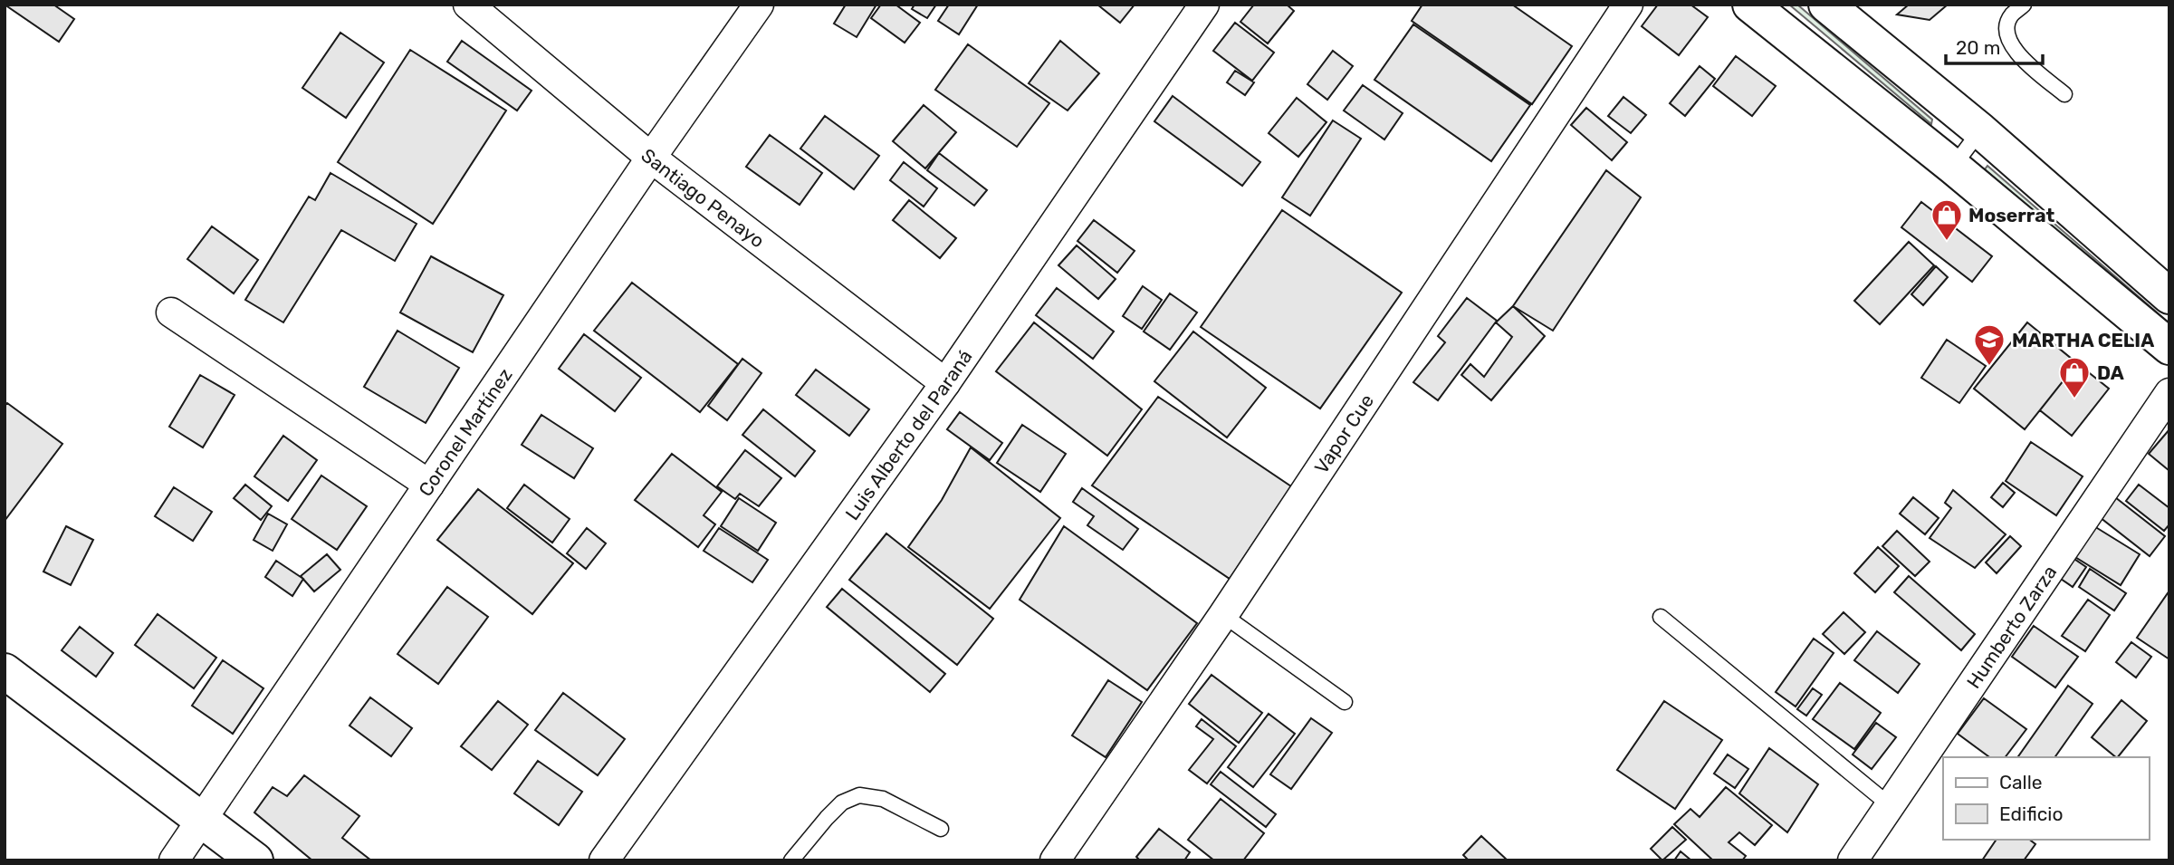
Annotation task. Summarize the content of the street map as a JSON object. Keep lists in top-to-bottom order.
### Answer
{
  "streets": {
    "street": [
      "Santiago Penayo",
      "Coronel Martínez",
      "Vapor Cue",
      "Luis Alberto del Paraná",
      "Humberto Zarza"
    ]
  },
  "crossings": [
    ["Santiago Penayo", "Coronel Martínez"],
    ["Santiago Penayo", "Luis Alberto del Paraná"]
  ],
  "places": {
    "shop": ["Moserrat", "DA"],
    "school or university": ["MARTHA CELIA"]
  },
  "legend": ["Calle", "Edificio"],
  "scale_bar": "20 m"
}
